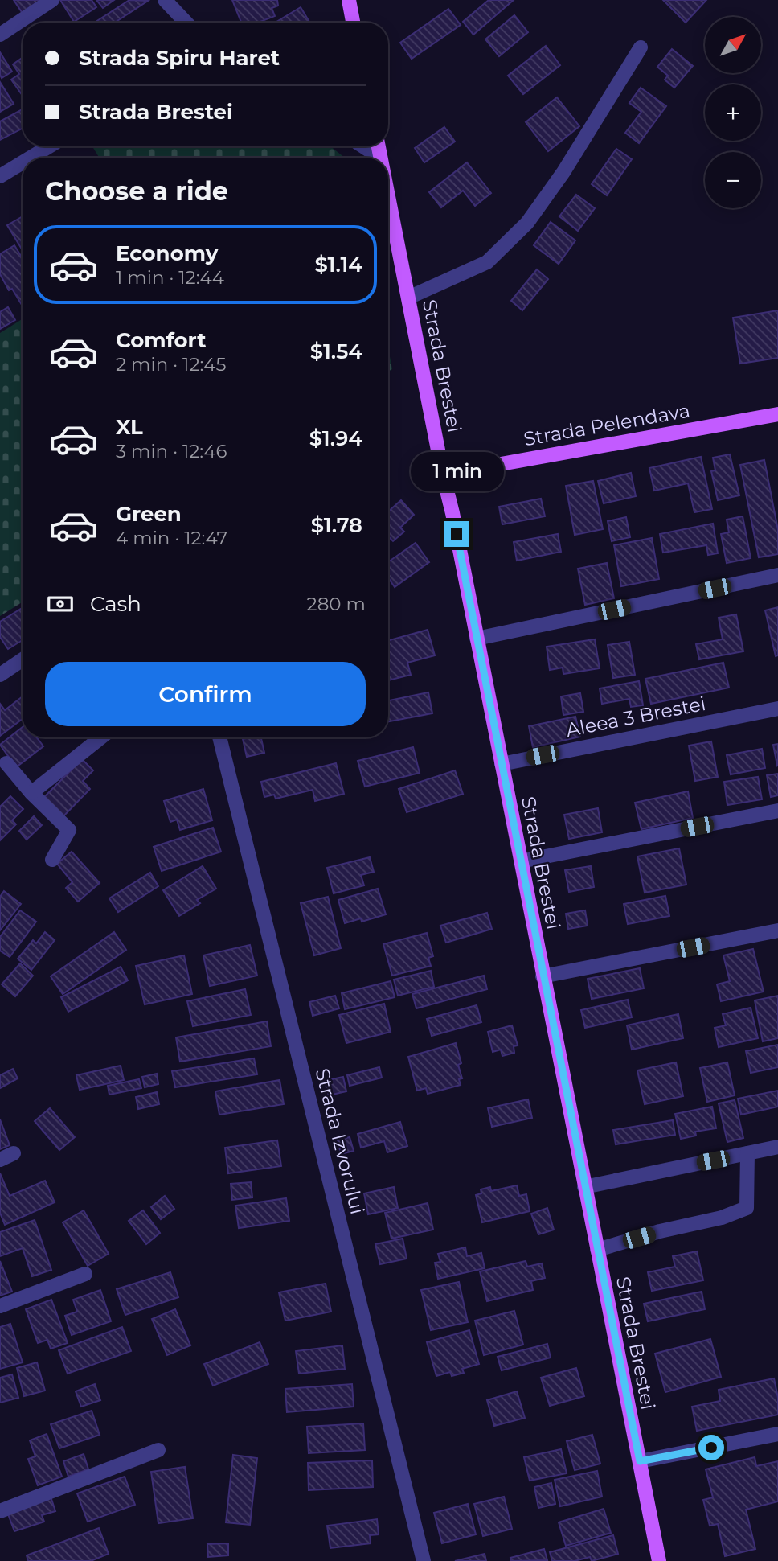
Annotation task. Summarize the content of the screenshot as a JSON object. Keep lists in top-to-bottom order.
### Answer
{
  "streets": {
    "main road": ["Strada Brestei", "Strada Pelendava"],
    "street": ["Aleea 3 Brestei", "Strada Izvorului"]
  },
  "crossings": [
    ["Strada Brestei", "Strada Pelendava"],
    ["Strada Brestei", "Aleea 3 Brestei"]
  ],
  "north": "top right",
  "page": {
    "map_buttons": ["+", "−"],
    "banner": ["Strada Spiru Haret", "Strada Brestei"],
    "heading": "Choose a ride",
    "list": [
      {
        "name": "Economy",
        "note": "1 min · 12:44",
        "value": "$1.14"
      },
      {
        "name": "Comfort",
        "note": "2 min · 12:45",
        "value": "$1.54"
      },
      {
        "name": "XL",
        "note": "3 min · 12:46",
        "value": "$1.94"
      },
      {
        "name": "Green",
        "note": "4 min · 12:47",
        "value": "$1.78"
      }
    ],
    "bubble": "1 min",
    "pay": ["Cash", "280 m"],
    "buttons": "Confirm"
  }
}
